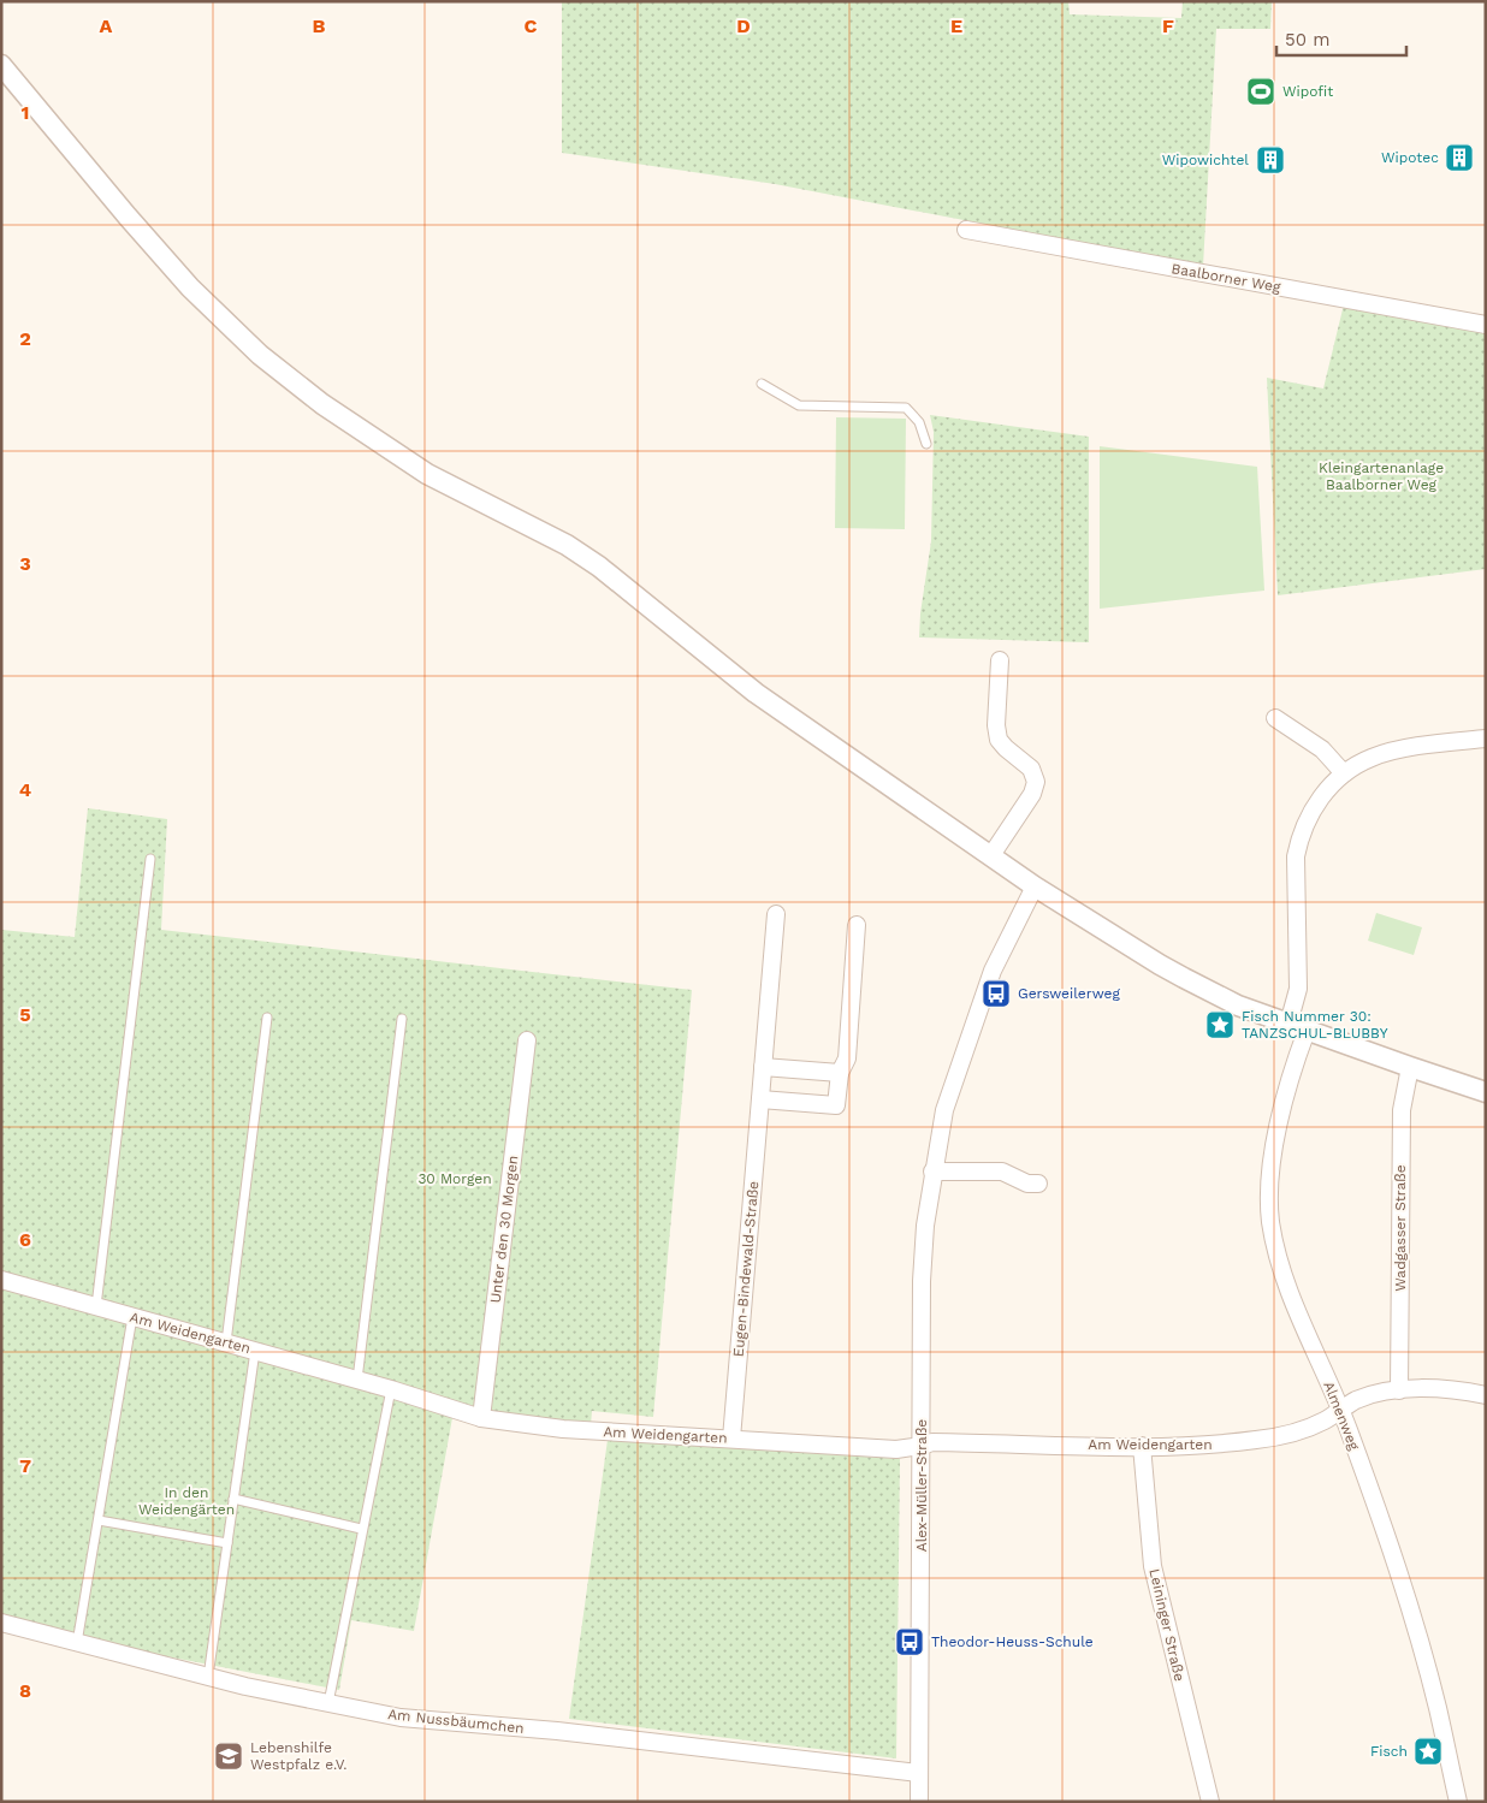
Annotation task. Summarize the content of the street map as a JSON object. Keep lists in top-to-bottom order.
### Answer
{
  "streets": {
    "street": [
      "Baalborner Weg",
      "Wadgasser Straße",
      "Unter den 30 Morgen",
      "Eugen-Bindewald-Straße",
      "Am Weidengarten",
      "Almenweg",
      "Alex-Müller-Straße",
      "Leininger Straße",
      "Am Nussbäumchen"
    ]
  },
  "crossings": [
    ["Wadgasser Straße", "Am Weidengarten"],
    ["Unter den 30 Morgen", "Am Weidengarten"],
    ["Eugen-Bindewald-Straße", "Am Weidengarten"],
    ["Am Weidengarten", "Almenweg"],
    ["Am Weidengarten", "Alex-Müller-Straße"],
    ["Am Weidengarten", "Leininger Straße"],
    ["Alex-Müller-Straße", "Am Nussbäumchen"]
  ],
  "parks": ["Kleingartenanlage Baalborner Weg", "30 Morgen", "In den Weidengärten"],
  "places": {
    "sports": ["Wipofit"],
    "building": ["Wipotec", "Wipowichtel"],
    "bus stop": ["Gersweilerweg", "Theodor-Heuss-Schule"],
    "place": ["Fisch Nummer 30: TANZSCHUL-BLUBBY", "Fisch"],
    "school or university": ["Lebenshilfe Westpfalz e.V."]
  },
  "scale_bar": "50 m",
  "grid": {
    "columns": [
      "A",
      "B",
      "C",
      "D",
      "E",
      "F"
    ],
    "rows": [
      "1",
      "2",
      "3",
      "4",
      "5",
      "6",
      "7",
      "8"
    ]
  }
}
